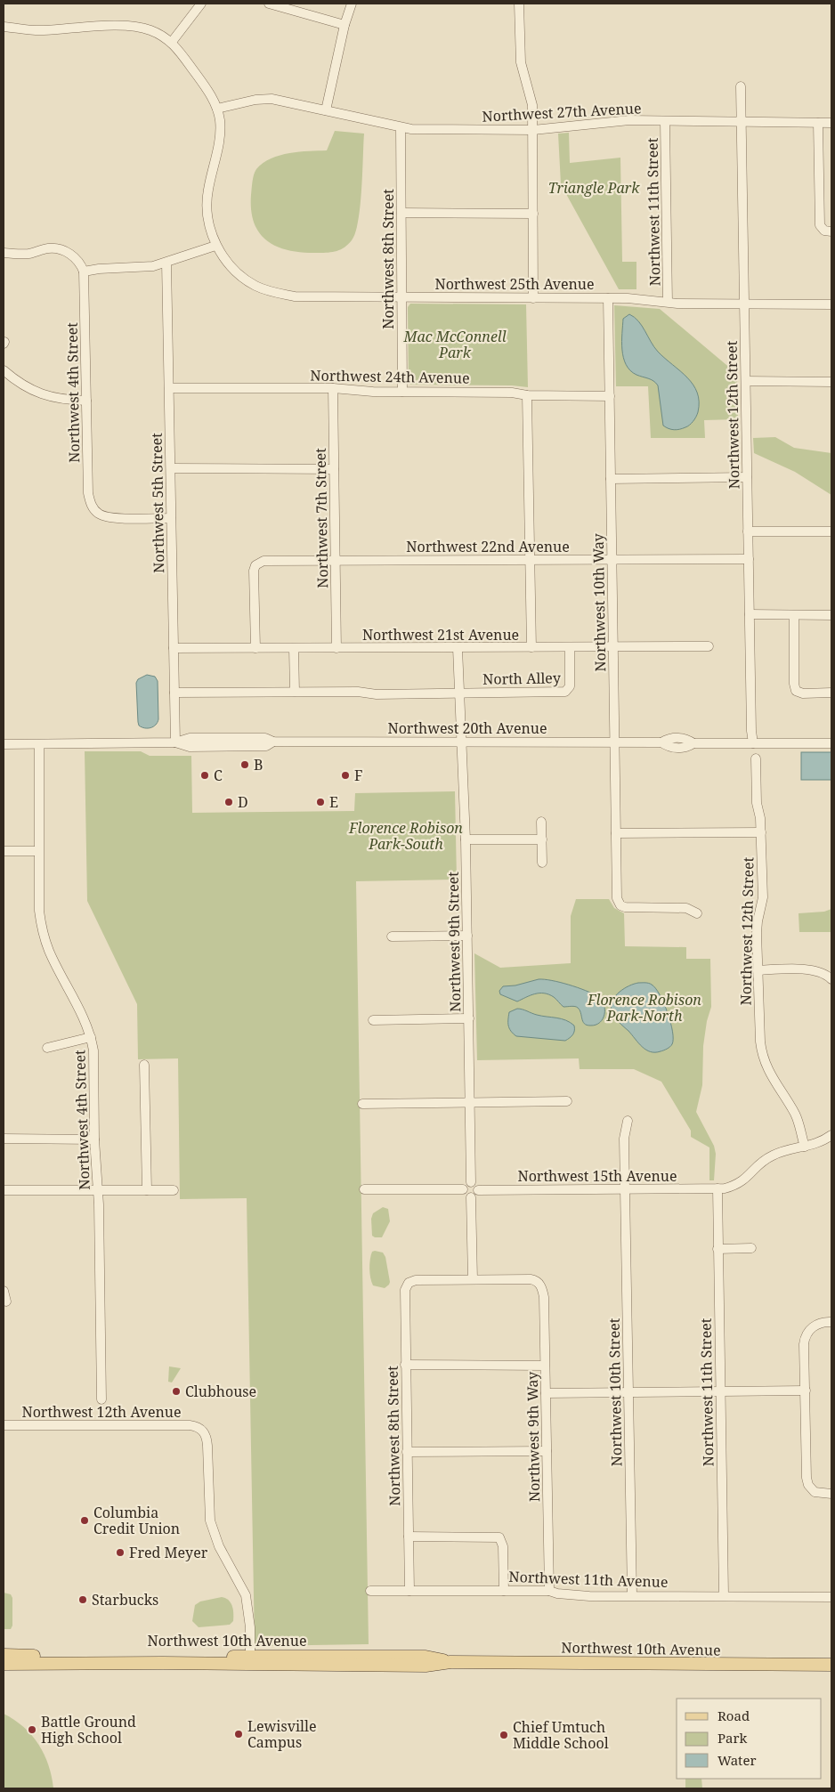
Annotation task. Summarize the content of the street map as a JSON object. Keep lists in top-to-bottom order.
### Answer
{
  "streets": {
    "main road": ["Northwest 10th Avenue"],
    "street": [
      "Northwest 27th Avenue",
      "Northwest 11th Street",
      "Northwest 8th Street",
      "Northwest 25th Avenue",
      "Northwest 24th Avenue",
      "Northwest 4th Street",
      "Northwest 12th Street",
      "Northwest 5th Street",
      "Northwest 7th Street",
      "Northwest 22nd Avenue",
      "Northwest 10th Way",
      "Northwest 21st Avenue",
      "North Alley",
      "Northwest 20th Avenue",
      "Northwest 9th Street",
      "Northwest 15th Avenue",
      "Northwest 10th Street",
      "Northwest 12th Avenue",
      "Northwest 9th Way",
      "Northwest 11th Avenue"
    ]
  },
  "crossings": [
    ["Northwest 27th Avenue", "Northwest 11th Street"],
    ["Northwest 27th Avenue", "Northwest 8th Street"],
    ["Northwest 27th Avenue", "Northwest 12th Street"],
    ["Northwest 11th Street", "Northwest 25th Avenue"],
    ["Northwest 11th Street", "Northwest 15th Avenue"],
    ["Northwest 11th Street", "Northwest 11th Avenue"],
    ["Northwest 8th Street", "Northwest 25th Avenue"],
    ["Northwest 8th Street", "Northwest 24th Avenue"],
    ["Northwest 8th Street", "Northwest 9th Way"],
    ["Northwest 8th Street", "Northwest 11th Avenue"],
    ["Northwest 25th Avenue", "Northwest 12th Street"],
    ["Northwest 25th Avenue", "Northwest 10th Way"],
    ["Northwest 24th Avenue", "Northwest 5th Street"],
    ["Northwest 24th Avenue", "Northwest 7th Street"],
    ["Northwest 24th Avenue", "Northwest 10th Way"],
    ["Northwest 4th Street", "Northwest 5th Street"],
    ["Northwest 4th Street", "Northwest 20th Avenue"],
    ["Northwest 12th Street", "Northwest 22nd Avenue"],
    ["Northwest 12th Street", "Northwest 20th Avenue"],
    ["Northwest 12th Street", "Northwest 15th Avenue"],
    ["Northwest 5th Street", "Northwest 21st Avenue"],
    ["Northwest 5th Street", "North Alley"],
    ["Northwest 5th Street", "Northwest 20th Avenue"],
    ["Northwest 7th Street", "Northwest 22nd Avenue"],
    ["Northwest 7th Street", "Northwest 21st Avenue"],
    ["Northwest 22nd Avenue", "Northwest 10th Way"],
    ["Northwest 22nd Avenue", "Northwest 21st Avenue"],
    ["Northwest 10th Way", "Northwest 21st Avenue"],
    ["Northwest 10th Way", "Northwest 20th Avenue"],
    ["Northwest 21st Avenue", "North Alley"],
    ["Northwest 21st Avenue", "Northwest 9th Street"],
    ["North Alley", "Northwest 9th Street"],
    ["Northwest 20th Avenue", "Northwest 9th Street"],
    ["Northwest 9th Street", "Northwest 15th Avenue"],
    ["Northwest 15th Avenue", "Northwest 10th Street"],
    ["Northwest 10th Street", "Northwest 11th Avenue"],
    ["Northwest 12th Avenue", "Northwest 10th Avenue"],
    ["Northwest 9th Way", "Northwest 11th Avenue"]
  ],
  "parks": [
    "Triangle Park",
    "Mac McConnell Park",
    "Florence Robison Park-South",
    "Florence Robison Park-North"
  ],
  "places": [
    "B",
    "C",
    "F",
    "D",
    "E",
    "Clubhouse",
    "Columbia Credit Union",
    "Fred Meyer",
    "Starbucks",
    "Battle Ground High School",
    "Lewisville Campus",
    "Chief Umtuch Middle School"
  ],
  "legend": ["Road", "Park", "Water"]
}
